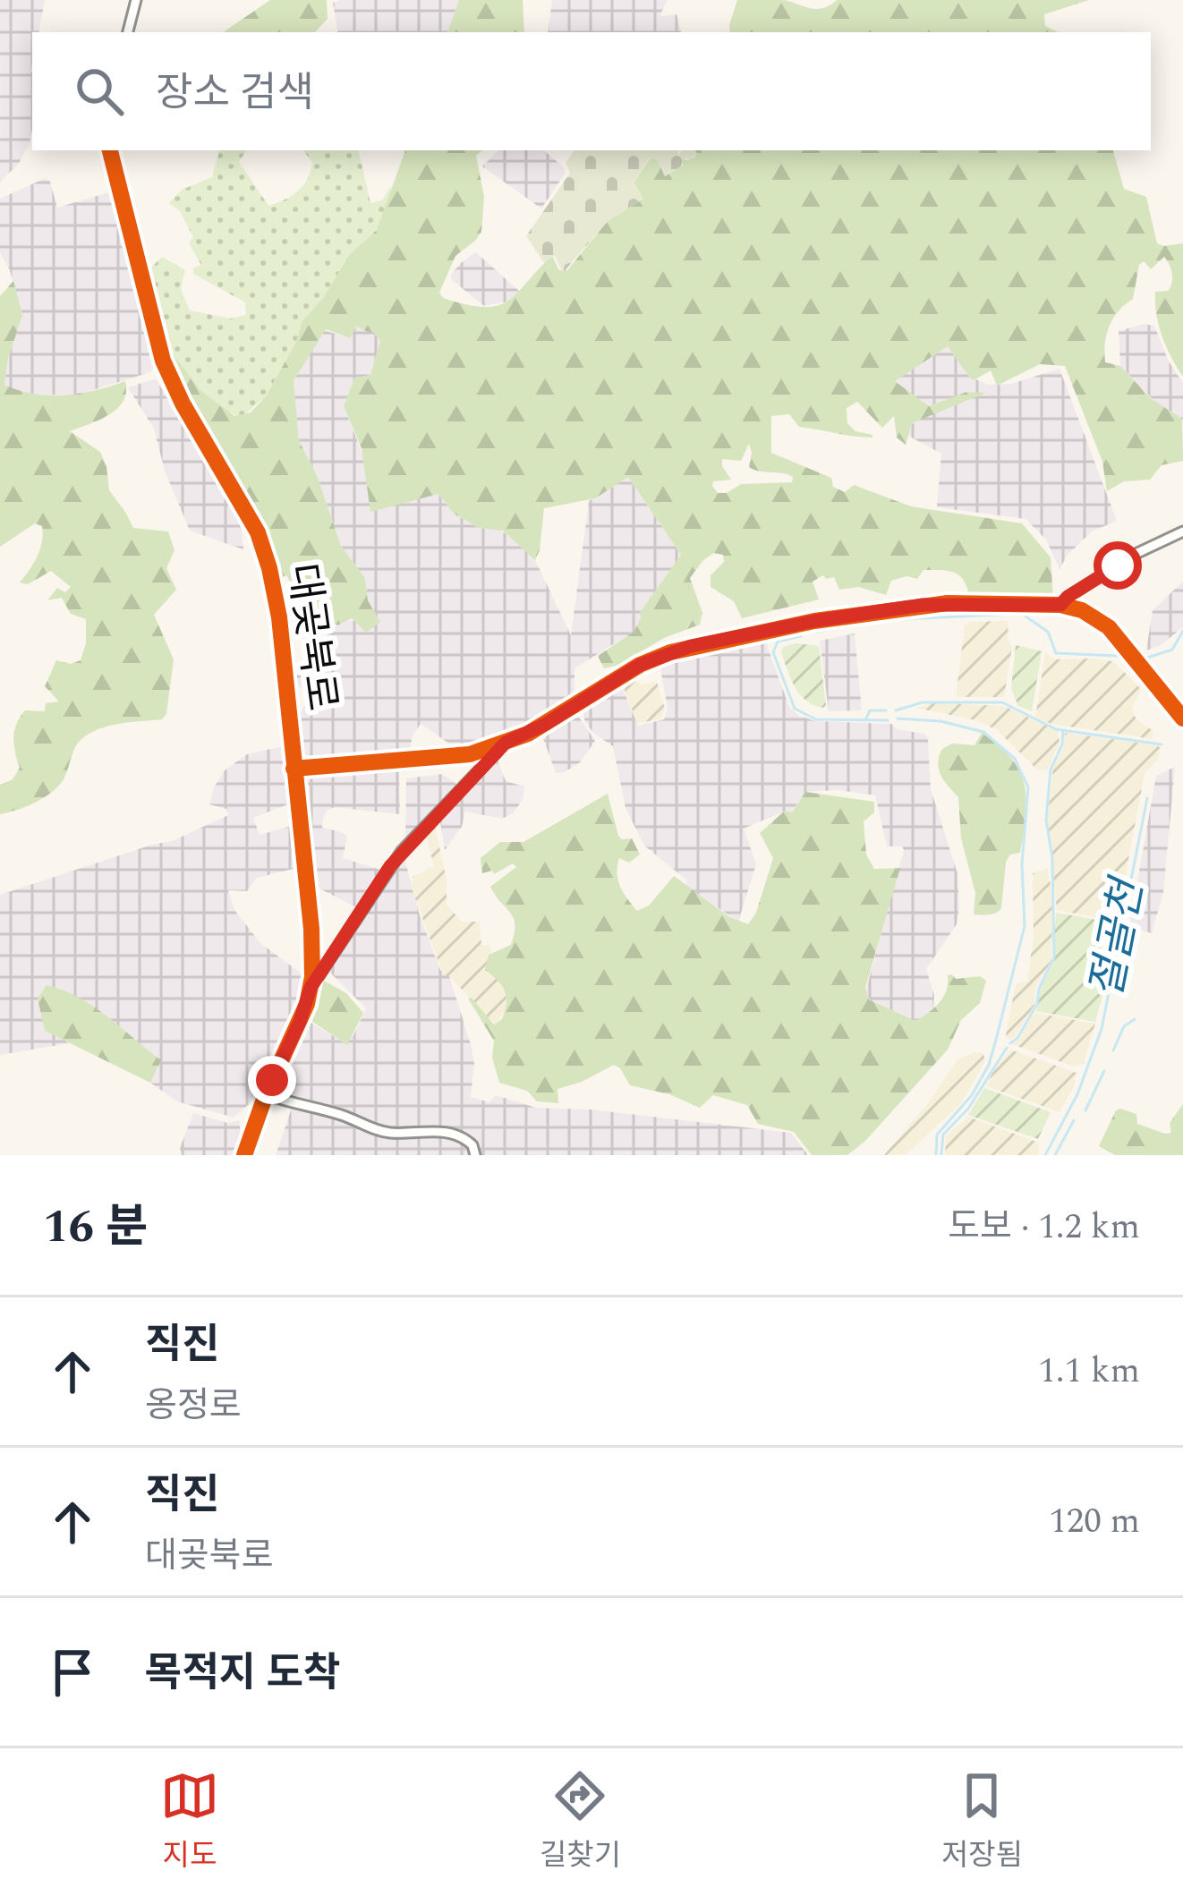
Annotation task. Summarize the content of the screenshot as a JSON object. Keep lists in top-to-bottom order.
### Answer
{
  "streets": {
    "street": ["대곶북로"]
  },
  "water": ["절골천"],
  "page": {
    "search": "장소 검색",
    "heading": ["16 분", "도보 · 1.2 km"],
    "list": [
      ["직진", "옹정로", "1.1 km"],
      ["직진", "대곶북로", "120 m"],
      "목적지 도착"
    ],
    "nav": ["지도", "길찾기", "저장됨"]
  }
}
